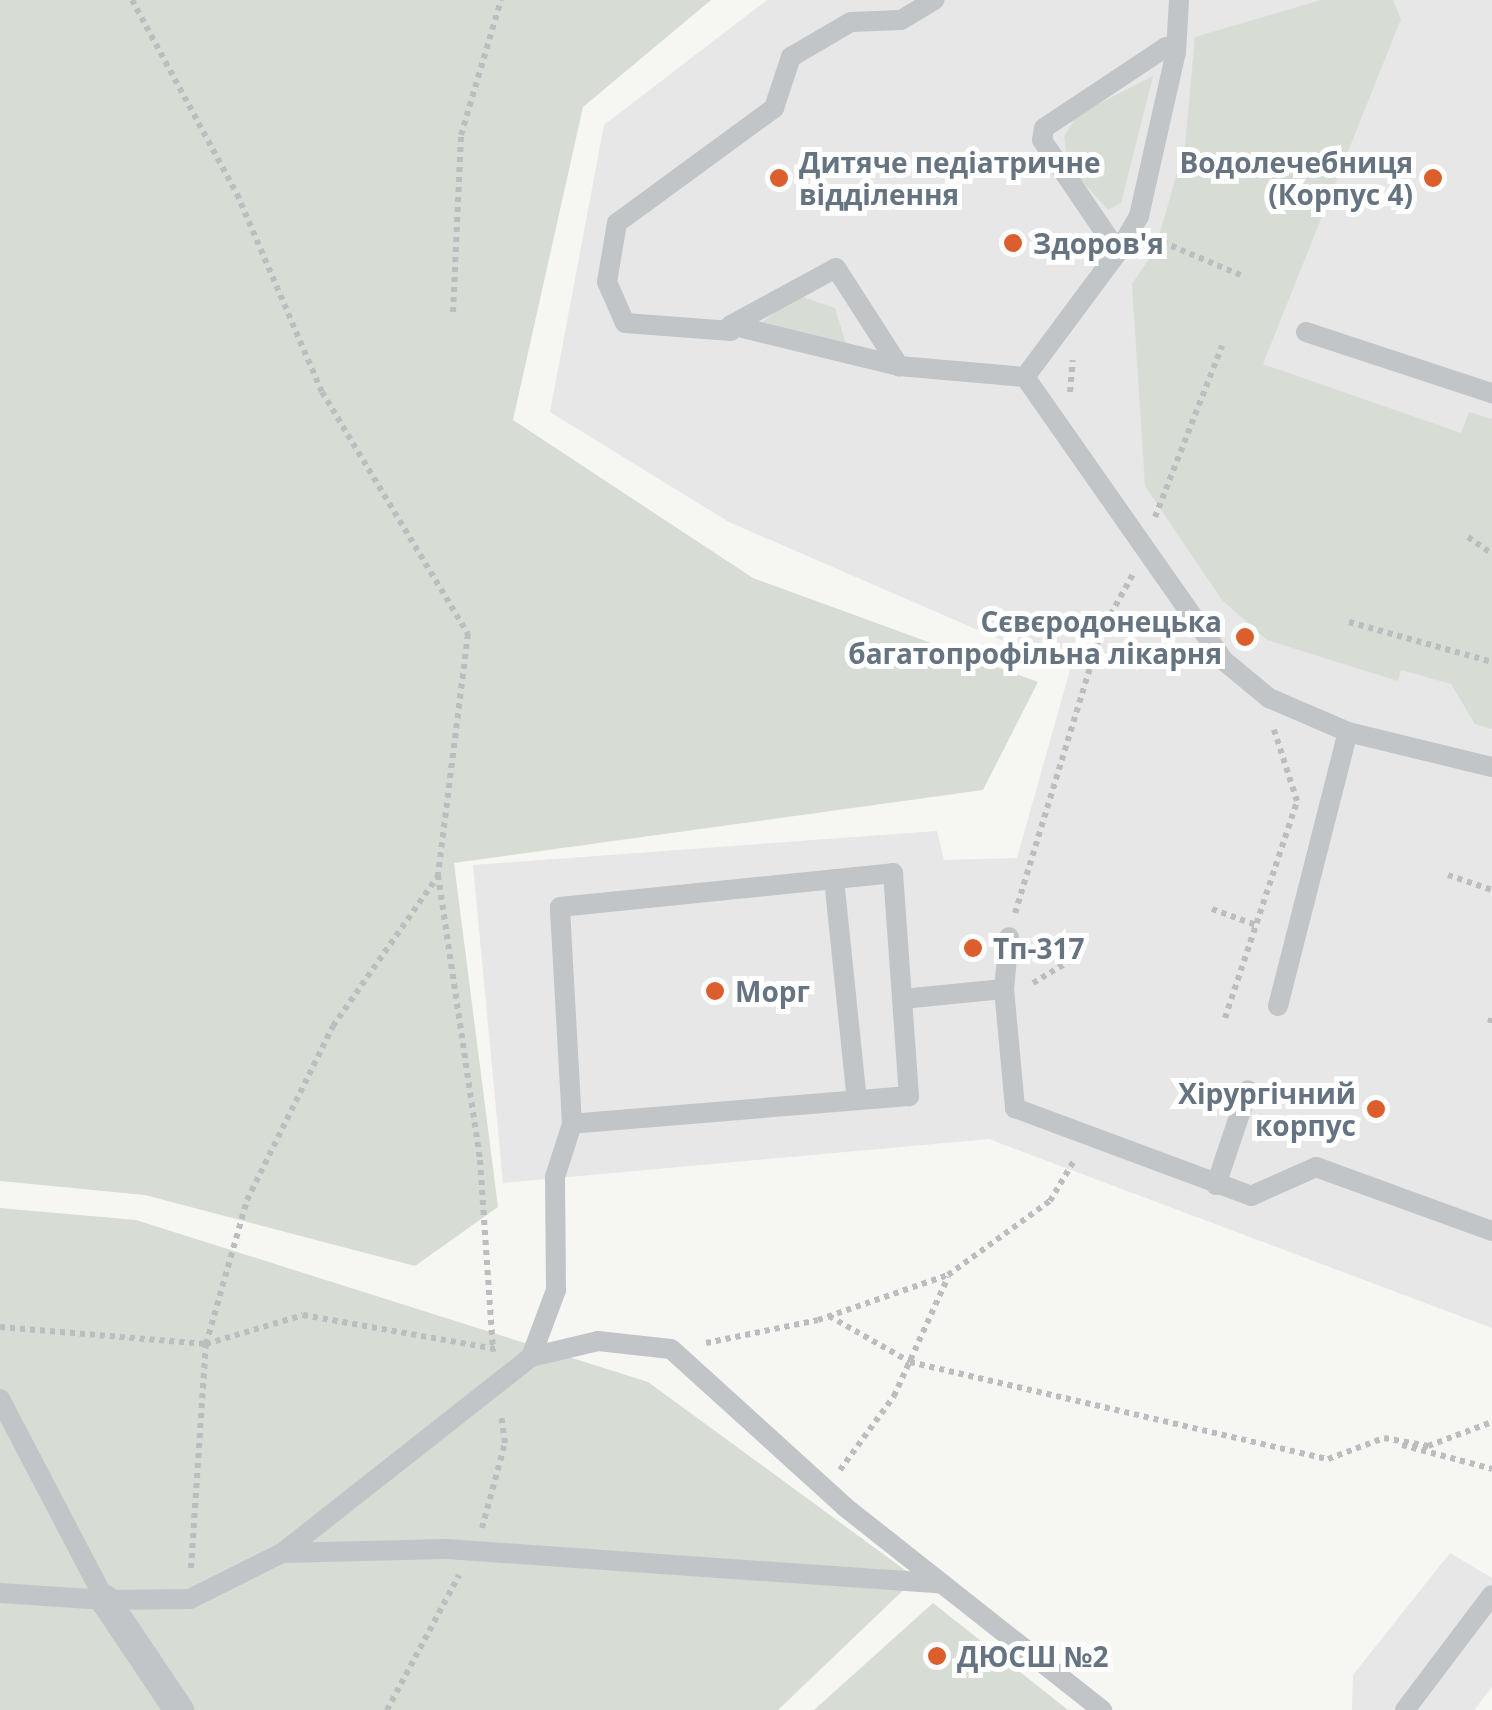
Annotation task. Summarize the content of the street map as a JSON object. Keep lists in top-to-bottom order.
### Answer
{
  "places": [
    "Дитяче педіатричне відділення",
    "Водолечебниця (Корпус 4)",
    "Здоров'я",
    "Сєвєродонецька багатопрофiльна лiкарня",
    "Тп-317",
    "Морг",
    "Хірургічний корпус",
    "ДЮСШ №2"
  ]
}
